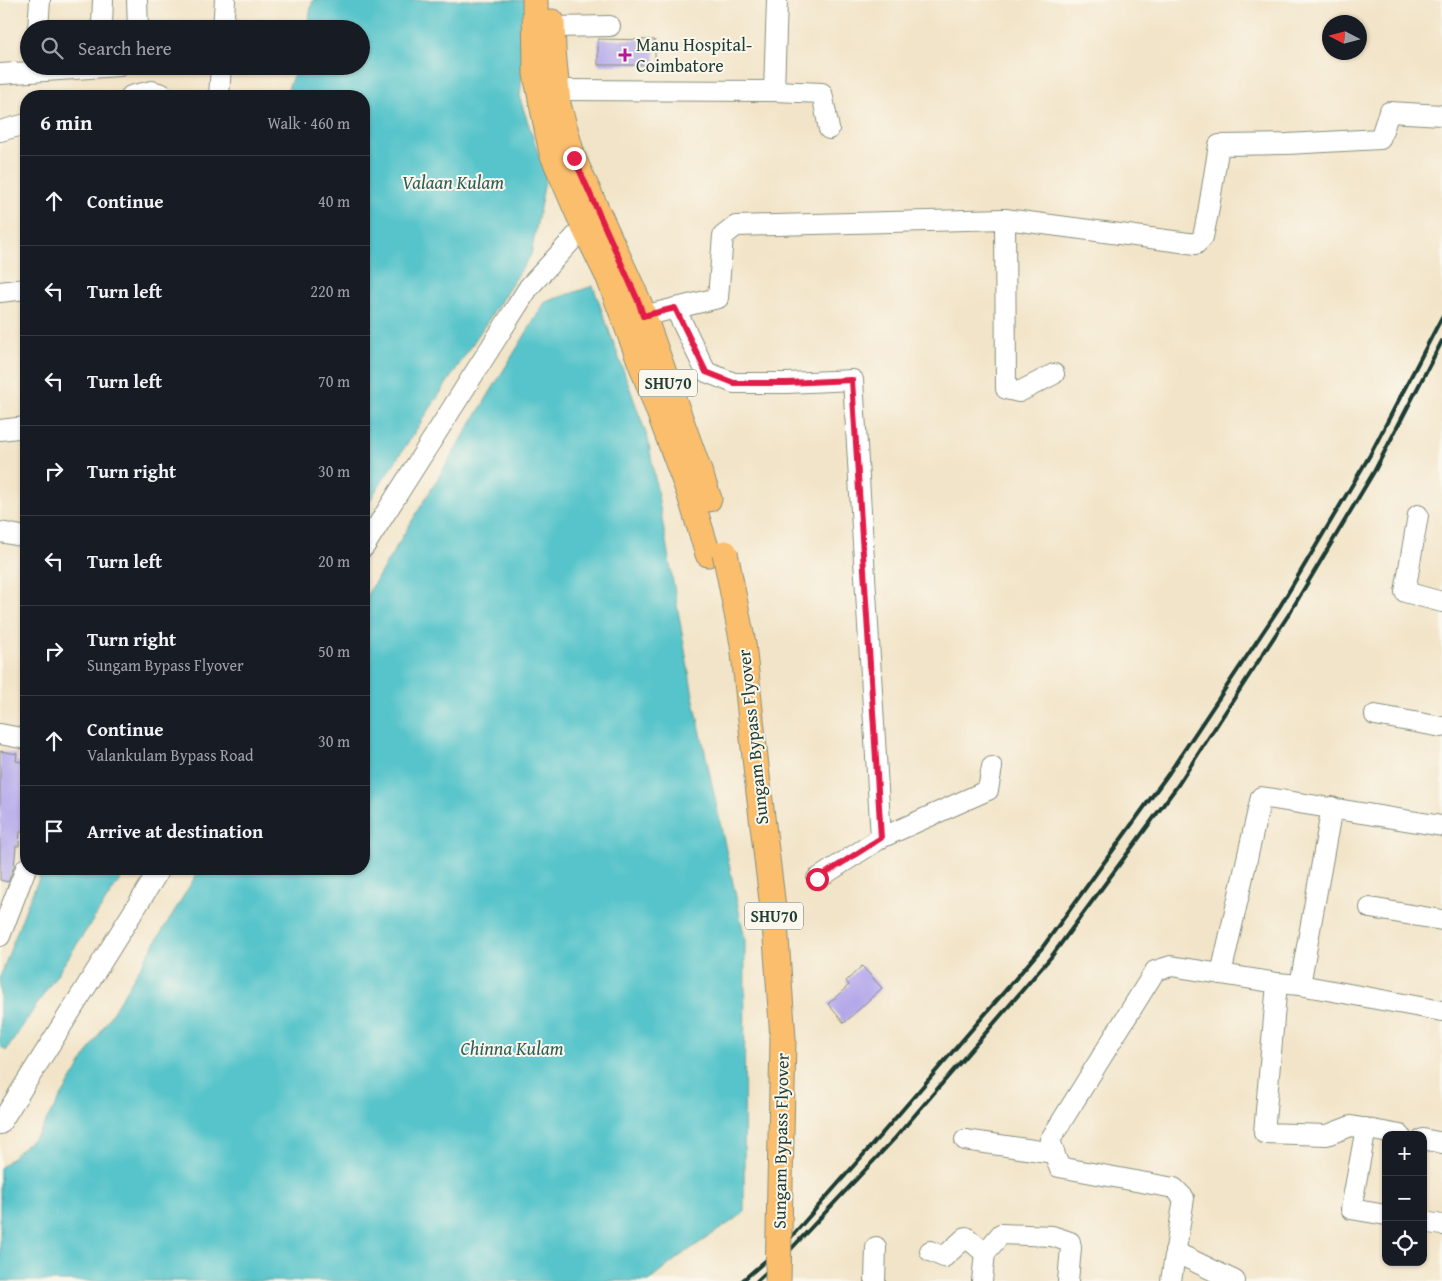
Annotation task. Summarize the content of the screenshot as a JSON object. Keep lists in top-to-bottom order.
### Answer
{
  "streets": {
    "main road": ["SHU70", "Sungam Bypass Flyover"]
  },
  "crossings": [
    ["SHU70", "Sungam Bypass Flyover"]
  ],
  "water": ["Valaan Kulam", "Chinna Kulam"],
  "places": {
    "health": ["Manu Hospital- Coimbatore"]
  },
  "north": "left",
  "page": {
    "search": "Search here",
    "heading": ["6 min", "Walk · 460 m"],
    "list": [
      ["Continue", "40 m"],
      ["Turn left", "220 m"],
      ["Turn left", "70 m"],
      ["Turn right", "30 m"],
      ["Turn left", "20 m"],
      ["Turn right", "Sungam Bypass Flyover", "50 m"],
      ["Continue", "Valankulam Bypass Road", "30 m"],
      "Arrive at destination"
    ],
    "map_buttons": ["+", "−"]
  }
}
